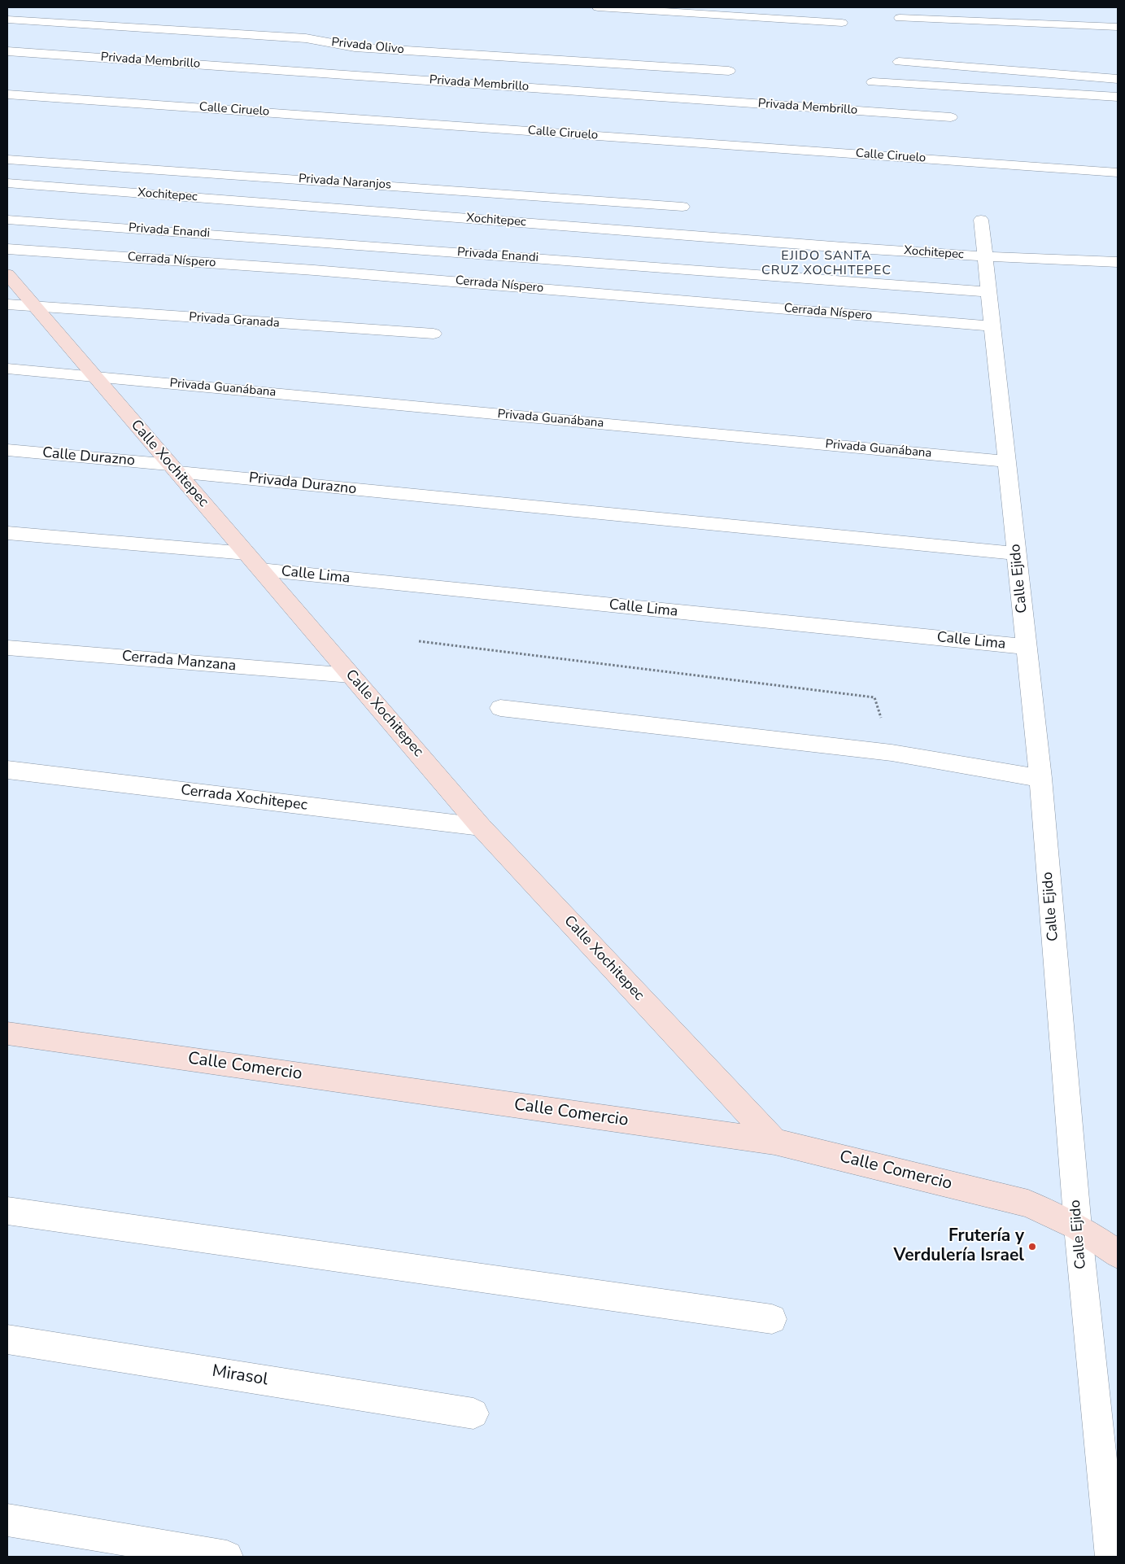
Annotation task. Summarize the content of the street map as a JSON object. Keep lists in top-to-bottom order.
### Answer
{
  "streets": {
    "street": [
      "Privada Olivo",
      "Privada Membrillo",
      "Calle Ciruelo",
      "Privada Naranjos",
      "Xochitepec",
      "Privada Enandi",
      "Cerrada Níspero",
      "Privada Granada",
      "Privada Guanábana",
      "Calle Durazno",
      "Calle Xochitepec",
      "Privada Durazno",
      "Calle Lima",
      "Calle Ejido",
      "Cerrada Manzana",
      "Cerrada Xochitepec",
      "Calle Comercio",
      "Mirasol"
    ]
  },
  "crossings": [
    ["Xochitepec", "Calle Ejido"],
    ["Privada Enandi", "Calle Ejido"],
    ["Cerrada Níspero", "Calle Ejido"],
    ["Privada Granada", "Calle Xochitepec"],
    ["Privada Guanábana", "Calle Xochitepec"],
    ["Privada Guanábana", "Calle Ejido"],
    ["Calle Durazno", "Calle Xochitepec"],
    ["Calle Durazno", "Privada Durazno"],
    ["Calle Xochitepec", "Privada Durazno"],
    ["Calle Xochitepec", "Calle Lima"],
    ["Calle Xochitepec", "Cerrada Manzana"],
    ["Calle Xochitepec", "Cerrada Xochitepec"],
    ["Calle Xochitepec", "Calle Comercio"],
    ["Privada Durazno", "Calle Ejido"],
    ["Calle Lima", "Calle Ejido"],
    ["Calle Ejido", "Calle Comercio"]
  ],
  "districts": ["EJIDO SANTA CRUZ XOCHITEPEC"],
  "places": ["Frutería y Verdulería Israel"]
}
